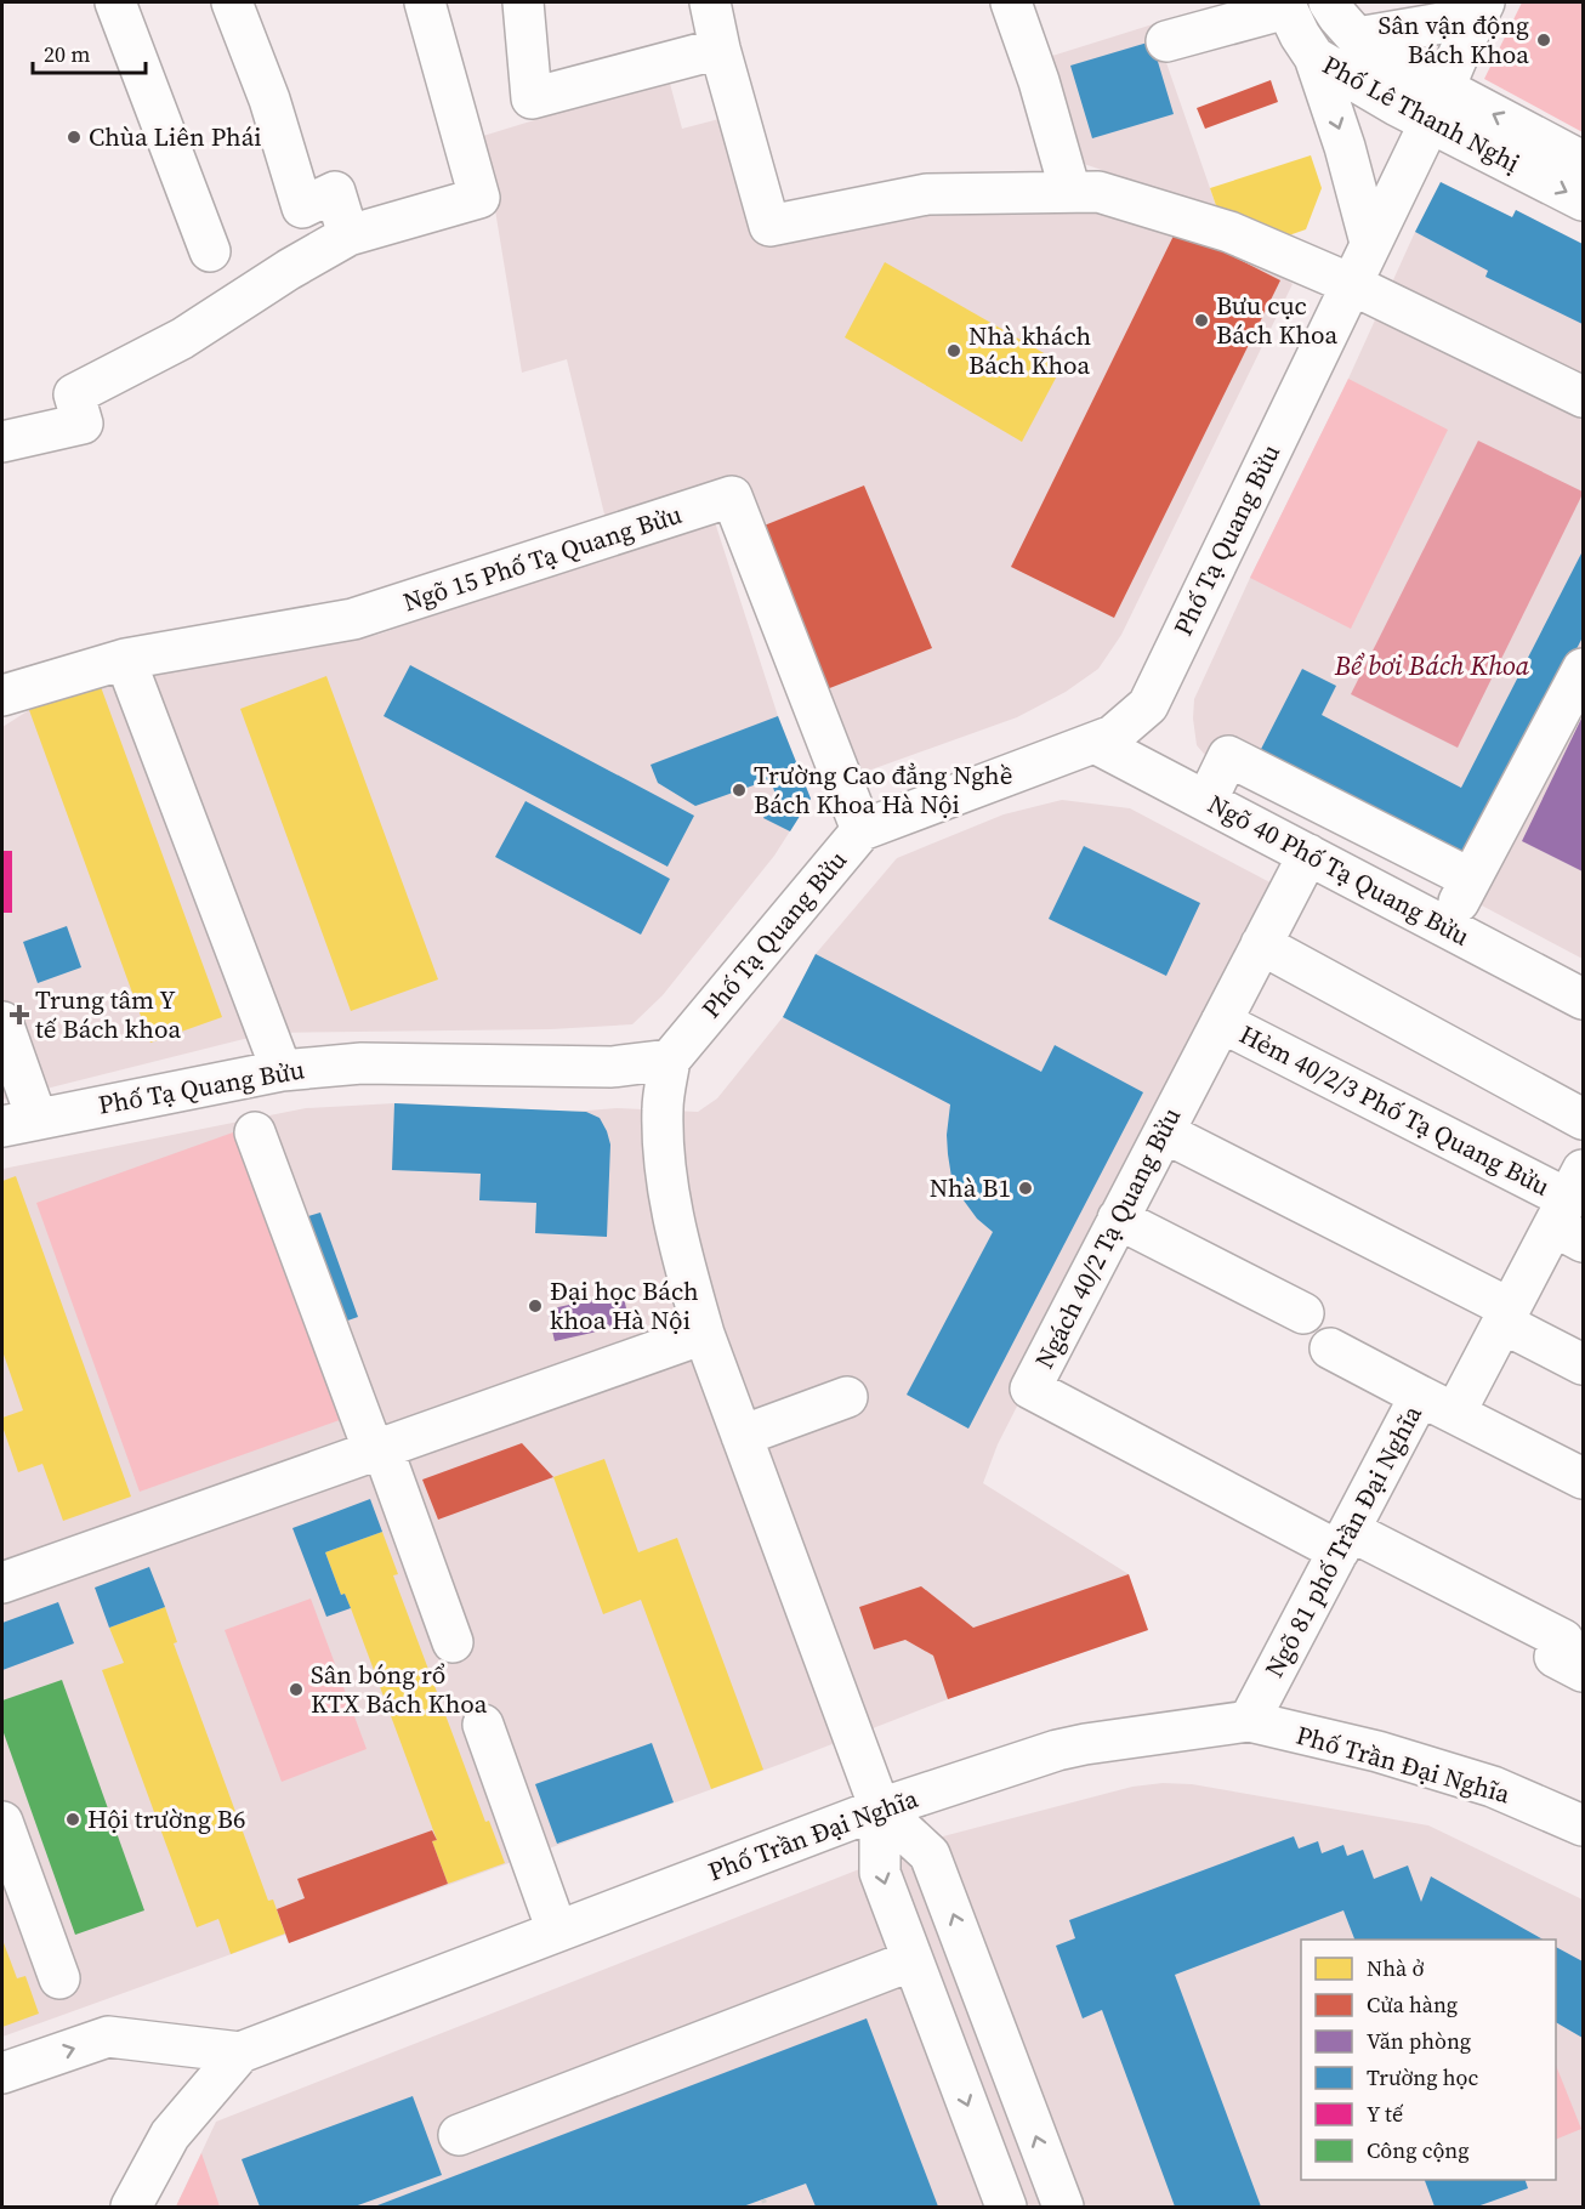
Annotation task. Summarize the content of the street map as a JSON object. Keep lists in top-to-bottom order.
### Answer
{
  "streets": {
    "street": [
      "Phố Lê Thanh Nghị",
      "Phố Tạ Quang Bửu",
      "Ngõ 15 Phố Tạ Quang Bửu",
      "Ngõ 40 Phố Tạ Quang Bửu",
      "Hẻm 40/2/3 Phố Tạ Quang Bửu",
      "Ngách 40/2 Tạ Quang Bửu",
      "Ngõ 81 phố Trần Đại Nghĩa",
      "Phố Trần Đại Nghĩa"
    ]
  },
  "crossings": [
    ["Phố Lê Thanh Nghị", "Phố Tạ Quang Bửu"],
    ["Phố Tạ Quang Bửu", "Ngõ 15 Phố Tạ Quang Bửu"],
    ["Phố Tạ Quang Bửu", "Ngõ 40 Phố Tạ Quang Bửu"],
    ["Ngõ 40 Phố Tạ Quang Bửu", "Ngách 40/2 Tạ Quang Bửu"],
    ["Hẻm 40/2/3 Phố Tạ Quang Bửu", "Ngách 40/2 Tạ Quang Bửu"],
    ["Hẻm 40/2/3 Phố Tạ Quang Bửu", "Ngõ 81 phố Trần Đại Nghĩa"],
    ["Ngách 40/2 Tạ Quang Bửu", "Ngõ 81 phố Trần Đại Nghĩa"],
    ["Ngõ 81 phố Trần Đại Nghĩa", "Phố Trần Đại Nghĩa"]
  ],
  "water": ["Bể bơi Bách Khoa"],
  "places": {
    "other": [
      "Sân vận động Bách Khoa",
      "Chùa Liên Phái",
      "Bưu cục Bách Khoa",
      "Nhà khách Bách Khoa",
      "Trường Cao đẳng Nghề Bách Khoa Hà Nội",
      "Nhà B1",
      "Đại học Bách khoa Hà Nội",
      "Sân bóng rổ KTX Bách Khoa",
      "Hội trường B6"
    ],
    "health": ["Trung tâm Y tế Bách khoa"]
  },
  "legend": [
    "Nhà ở",
    "Cửa hàng",
    "Văn phòng",
    "Trường học",
    "Y tế",
    "Công cộng"
  ],
  "scale_bar": "20 m"
}
